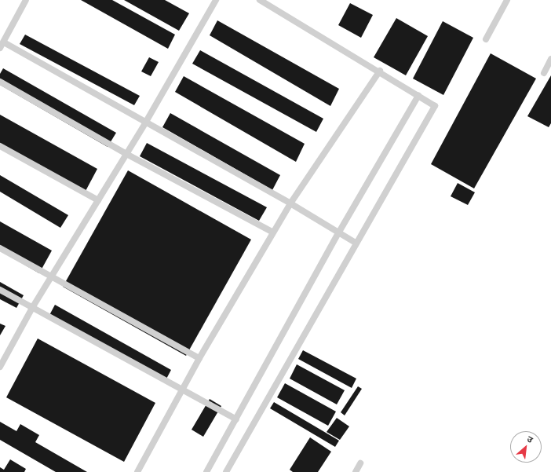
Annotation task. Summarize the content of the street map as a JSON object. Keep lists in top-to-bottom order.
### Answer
{
  "north": "top right"
}
